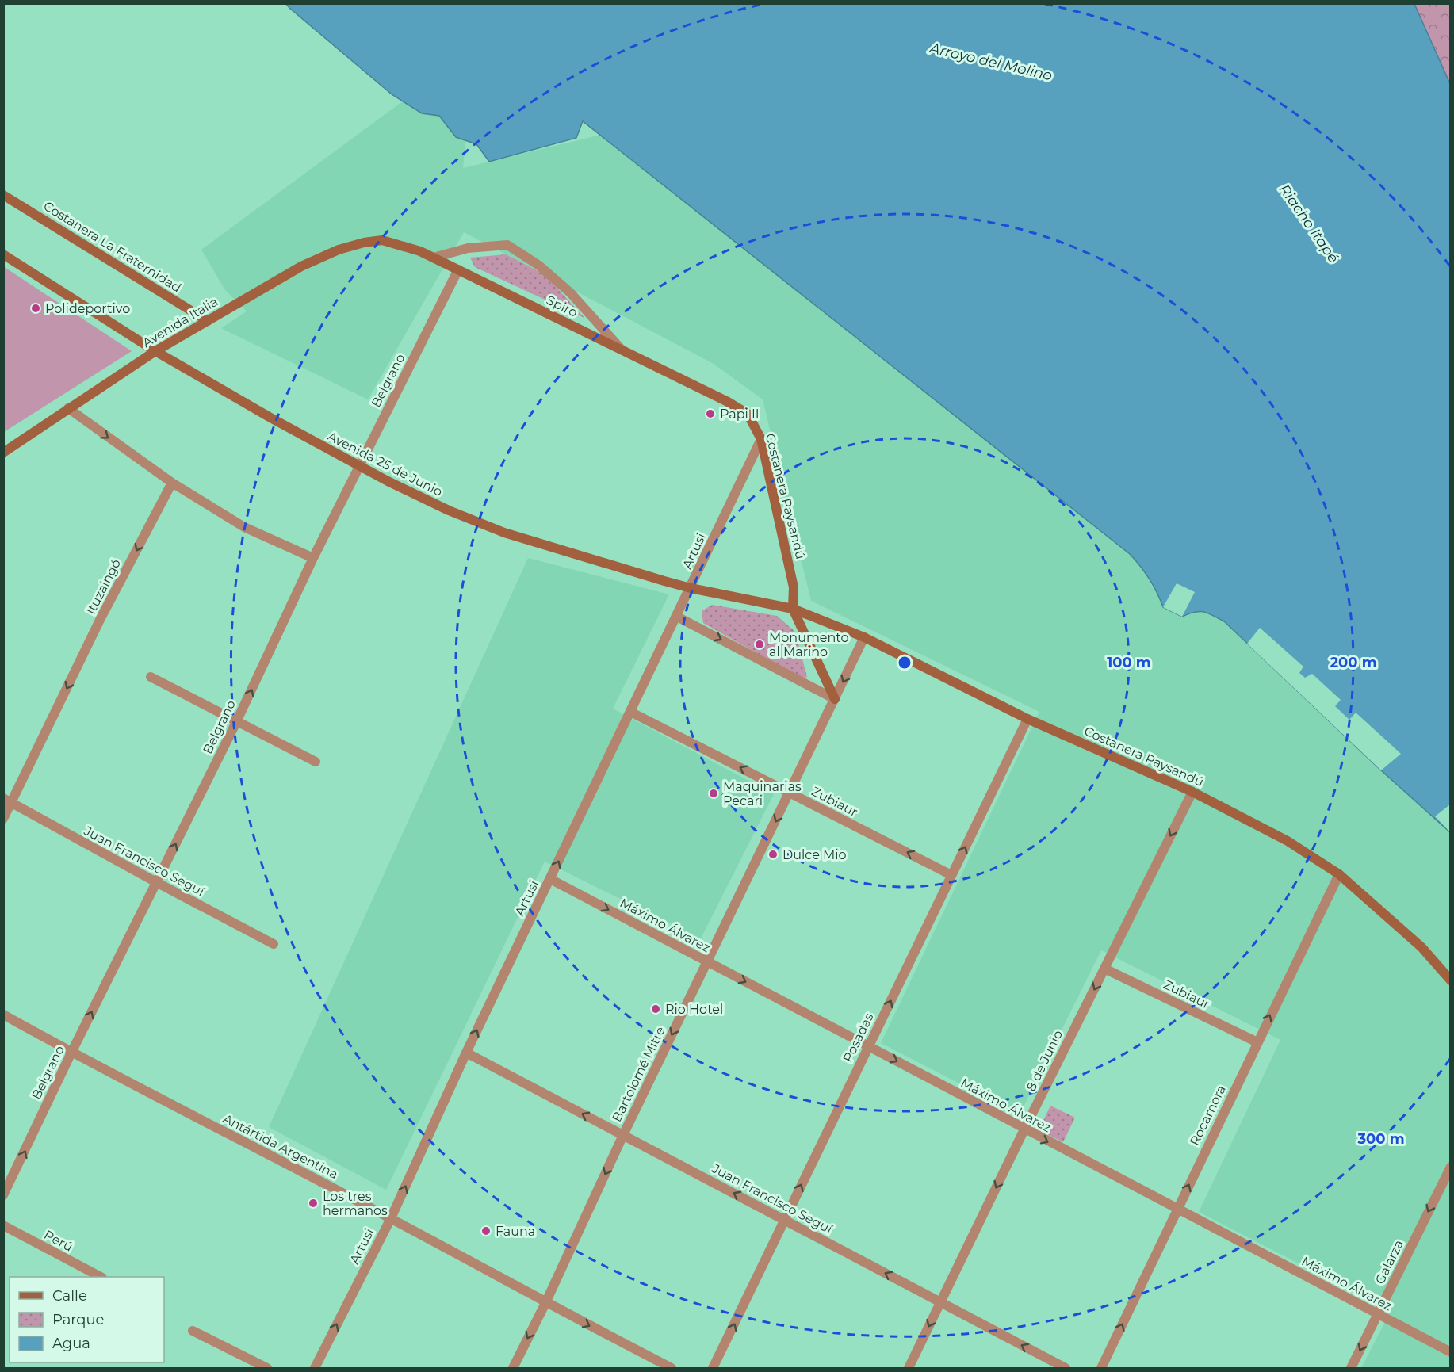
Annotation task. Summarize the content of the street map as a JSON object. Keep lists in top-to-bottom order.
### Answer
{
  "streets": {
    "main road": [
      "Costanera La Fraternidad",
      "Spiro",
      "Avenida Italia",
      "Avenida 25 de Junio",
      "Costanera Paysandú"
    ],
    "street": [
      "Belgrano",
      "Artusi",
      "Ituzaingó",
      "Zubiaur",
      "Juan Francisco Seguí",
      "Máximo Álvarez",
      "Posadas",
      "8 de Junio",
      "Bartolomé Mitre",
      "Rocamora",
      "Antártida Argentina",
      "Perú",
      "Galarza"
    ]
  },
  "crossings": [
    ["Costanera La Fraternidad", "Avenida Italia"],
    ["Spiro", "Avenida Italia"],
    ["Spiro", "Belgrano"],
    ["Spiro", "Costanera Paysandú"],
    ["Avenida Italia", "Avenida 25 de Junio"],
    ["Belgrano", "Avenida 25 de Junio"],
    ["Belgrano", "Juan Francisco Seguí"],
    ["Belgrano", "Antártida Argentina"],
    ["Avenida 25 de Junio", "Costanera Paysandú"],
    ["Avenida 25 de Junio", "Artusi"],
    ["Costanera Paysandú", "Artusi"],
    ["Costanera Paysandú", "Posadas"],
    ["Costanera Paysandú", "8 de Junio"],
    ["Costanera Paysandú", "Bartolomé Mitre"],
    ["Costanera Paysandú", "Rocamora"],
    ["Artusi", "Zubiaur"],
    ["Artusi", "Juan Francisco Seguí"],
    ["Artusi", "Máximo Álvarez"],
    ["Artusi", "Antártida Argentina"],
    ["Ituzaingó", "Juan Francisco Seguí"],
    ["Zubiaur", "Posadas"],
    ["Zubiaur", "8 de Junio"],
    ["Zubiaur", "Bartolomé Mitre"],
    ["Zubiaur", "Rocamora"],
    ["Juan Francisco Seguí", "Posadas"],
    ["Juan Francisco Seguí", "8 de Junio"],
    ["Juan Francisco Seguí", "Bartolomé Mitre"],
    ["Máximo Álvarez", "Posadas"],
    ["Máximo Álvarez", "8 de Junio"],
    ["Máximo Álvarez", "Bartolomé Mitre"],
    ["Máximo Álvarez", "Rocamora"],
    ["Máximo Álvarez", "Galarza"],
    ["Bartolomé Mitre", "Antártida Argentina"]
  ],
  "one_way": [
    "Belgrano",
    "Artusi",
    "Ituzaingó",
    "Zubiaur",
    "Juan Francisco Seguí",
    "Máximo Álvarez",
    "Posadas",
    "8 de Junio",
    "Bartolomé Mitre",
    "Rocamora",
    "Galarza"
  ],
  "water": ["Arroyo del Molino", "Riacho Itapé"],
  "places": [
    "Polideportivo",
    "Papi II",
    "Monumento al Marino",
    "Maquinarias Pecari",
    "Dulce Mio",
    "Rio Hotel",
    "Los tres hermanos",
    "Fauna"
  ],
  "legend": ["Calle", "Parque", "Agua"],
  "rings": ["100 m", "200 m", "300 m"]
}
